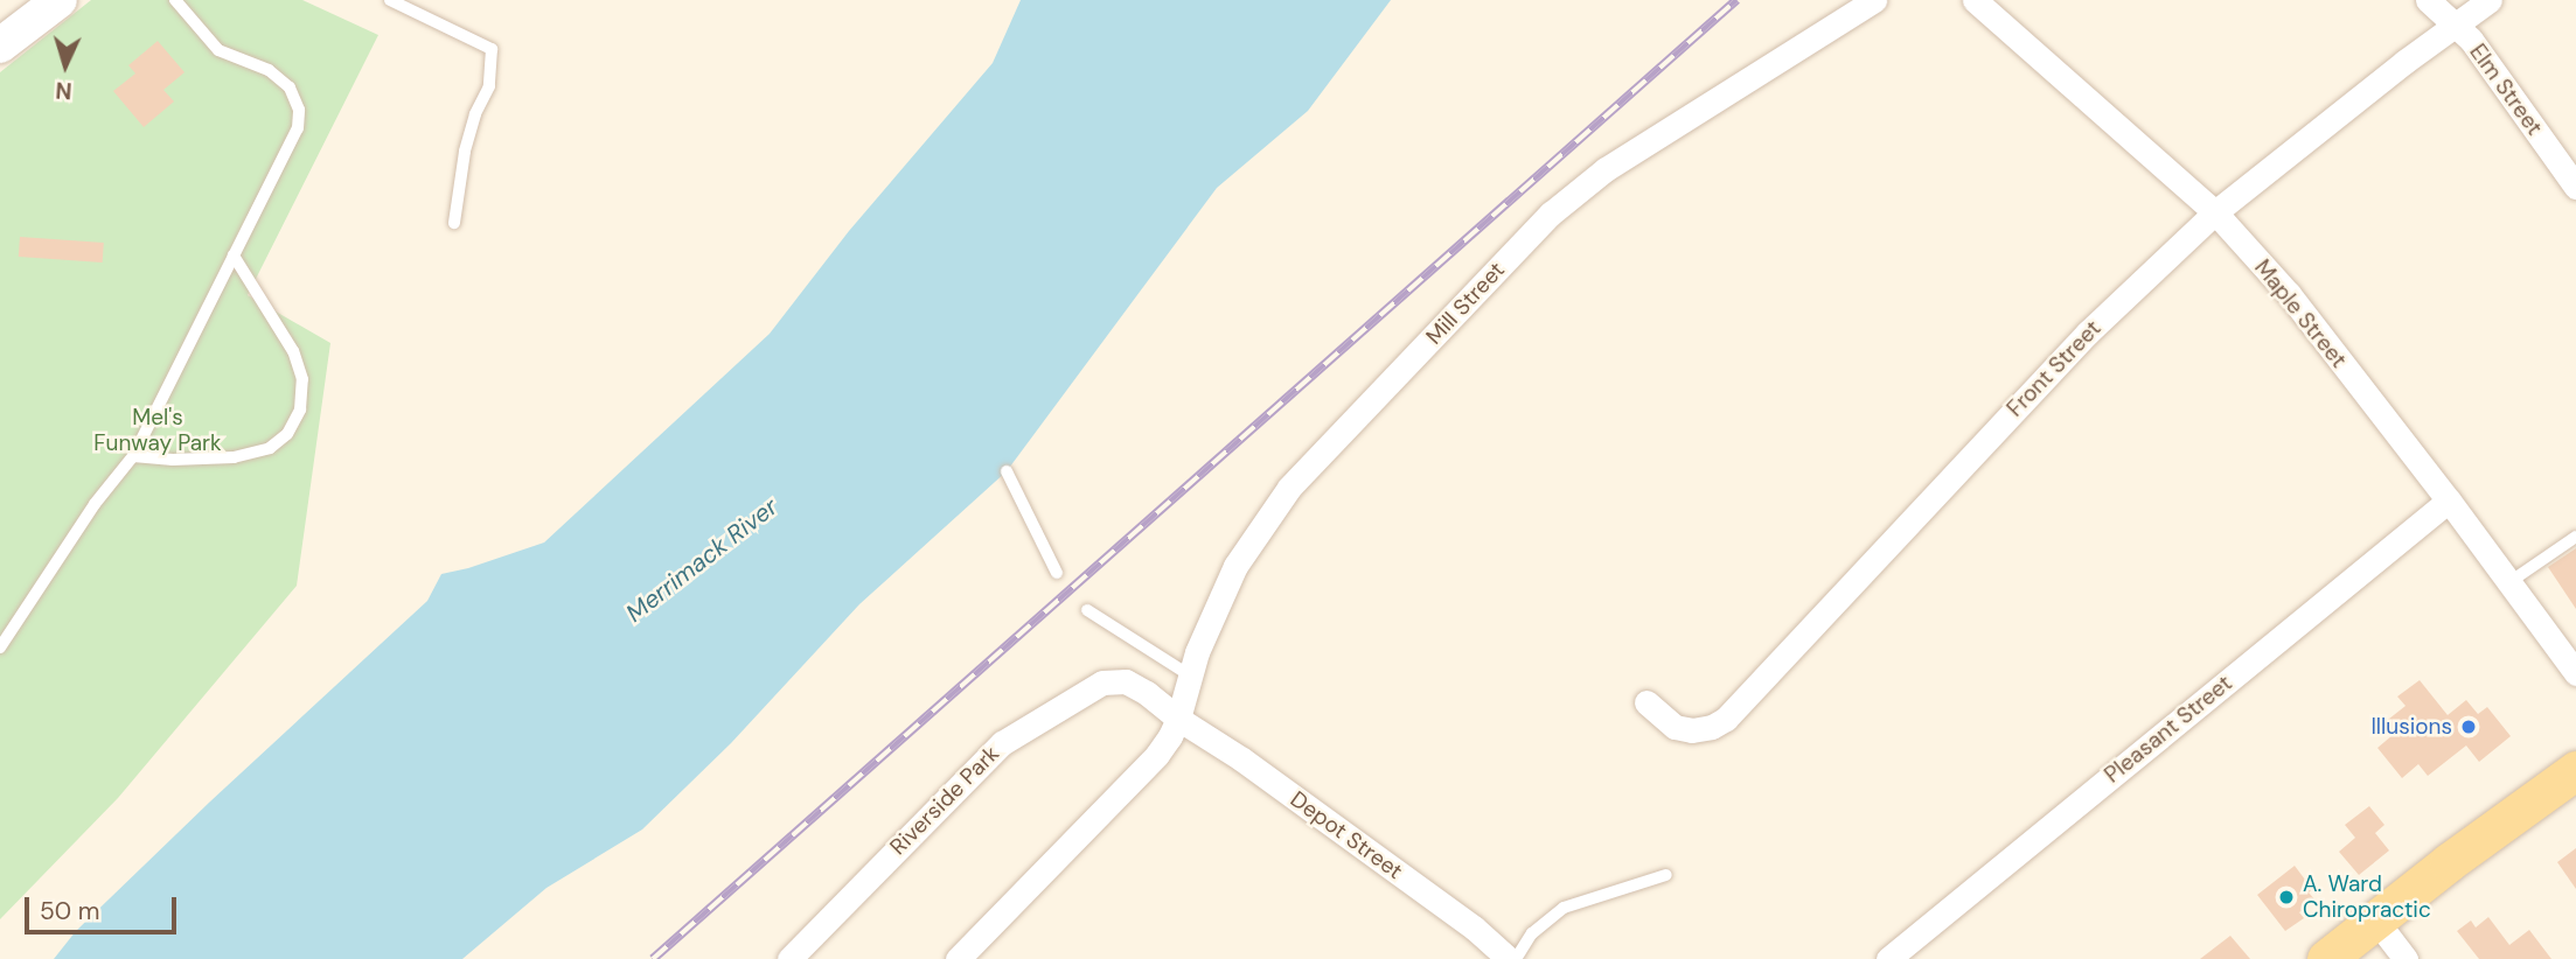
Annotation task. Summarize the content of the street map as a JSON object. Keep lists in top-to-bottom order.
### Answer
{
  "streets": {
    "street": [
      "Elm Street",
      "Mill Street",
      "Maple Street",
      "Front Street",
      "Pleasant Street",
      "Riverside Park",
      "Depot Street"
    ]
  },
  "crossings": [
    ["Elm Street", "Front Street"],
    ["Mill Street", "Riverside Park"],
    ["Mill Street", "Depot Street"],
    ["Maple Street", "Front Street"],
    ["Maple Street", "Pleasant Street"],
    ["Riverside Park", "Depot Street"]
  ],
  "water": ["Merrimack River"],
  "parks": ["Mel's Funway Park"],
  "places": ["Illusions", "A. Ward Chiropractic"],
  "scale_bar": "50 m",
  "north": "bottom"
}
